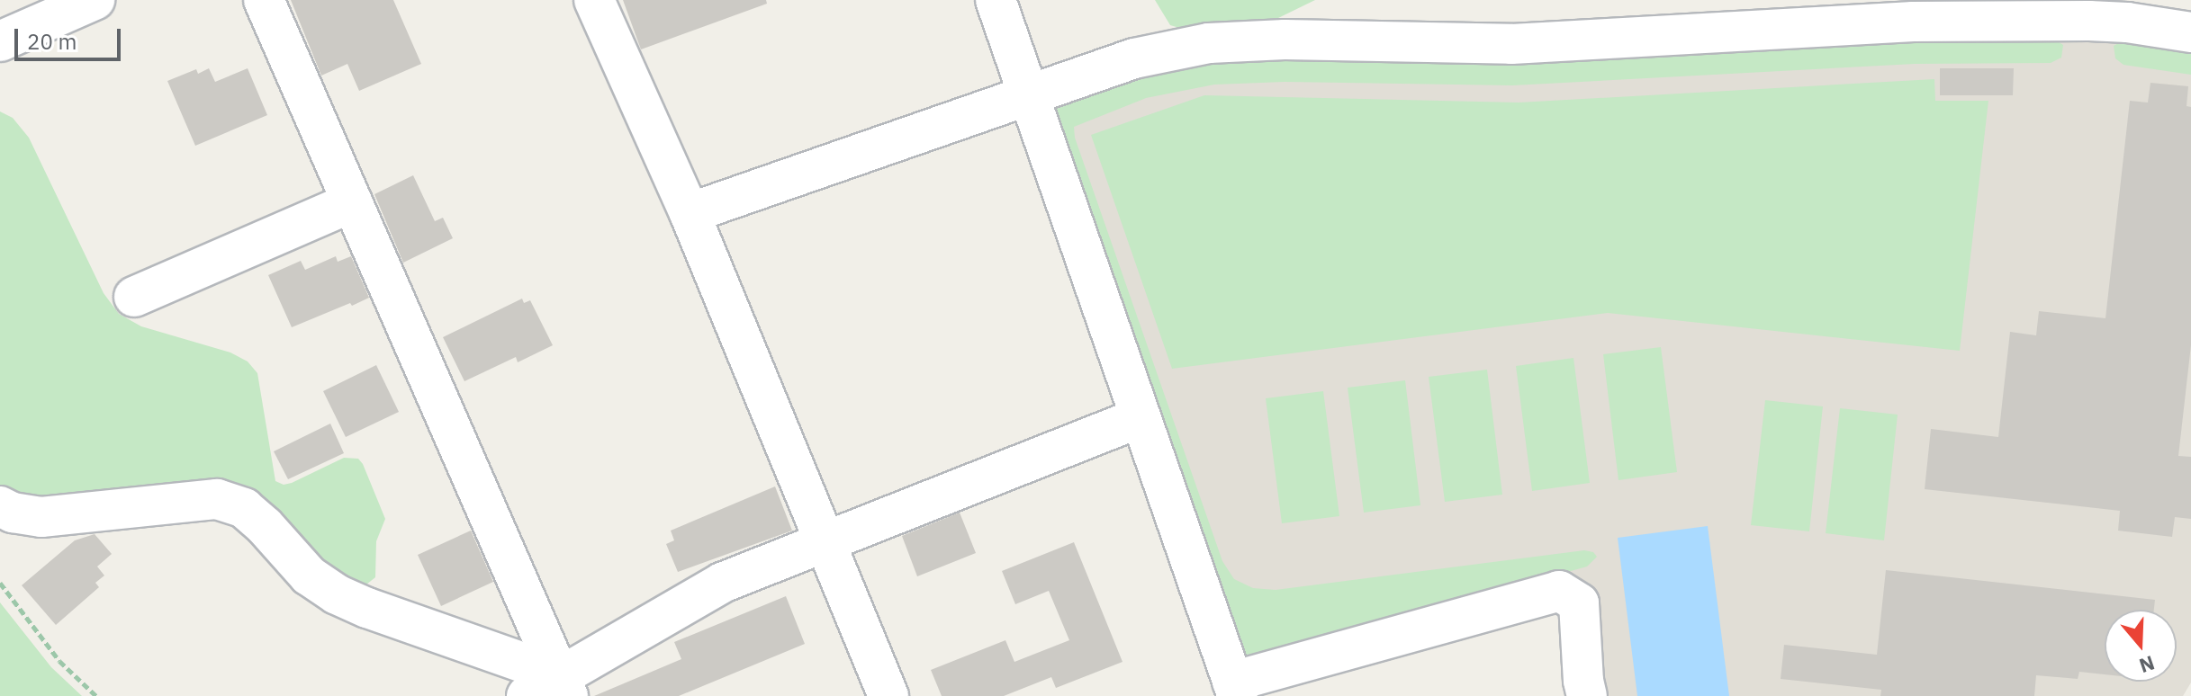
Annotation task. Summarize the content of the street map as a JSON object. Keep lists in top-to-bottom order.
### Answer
{
  "scale_bar": "20 m",
  "north": "bottom"
}
